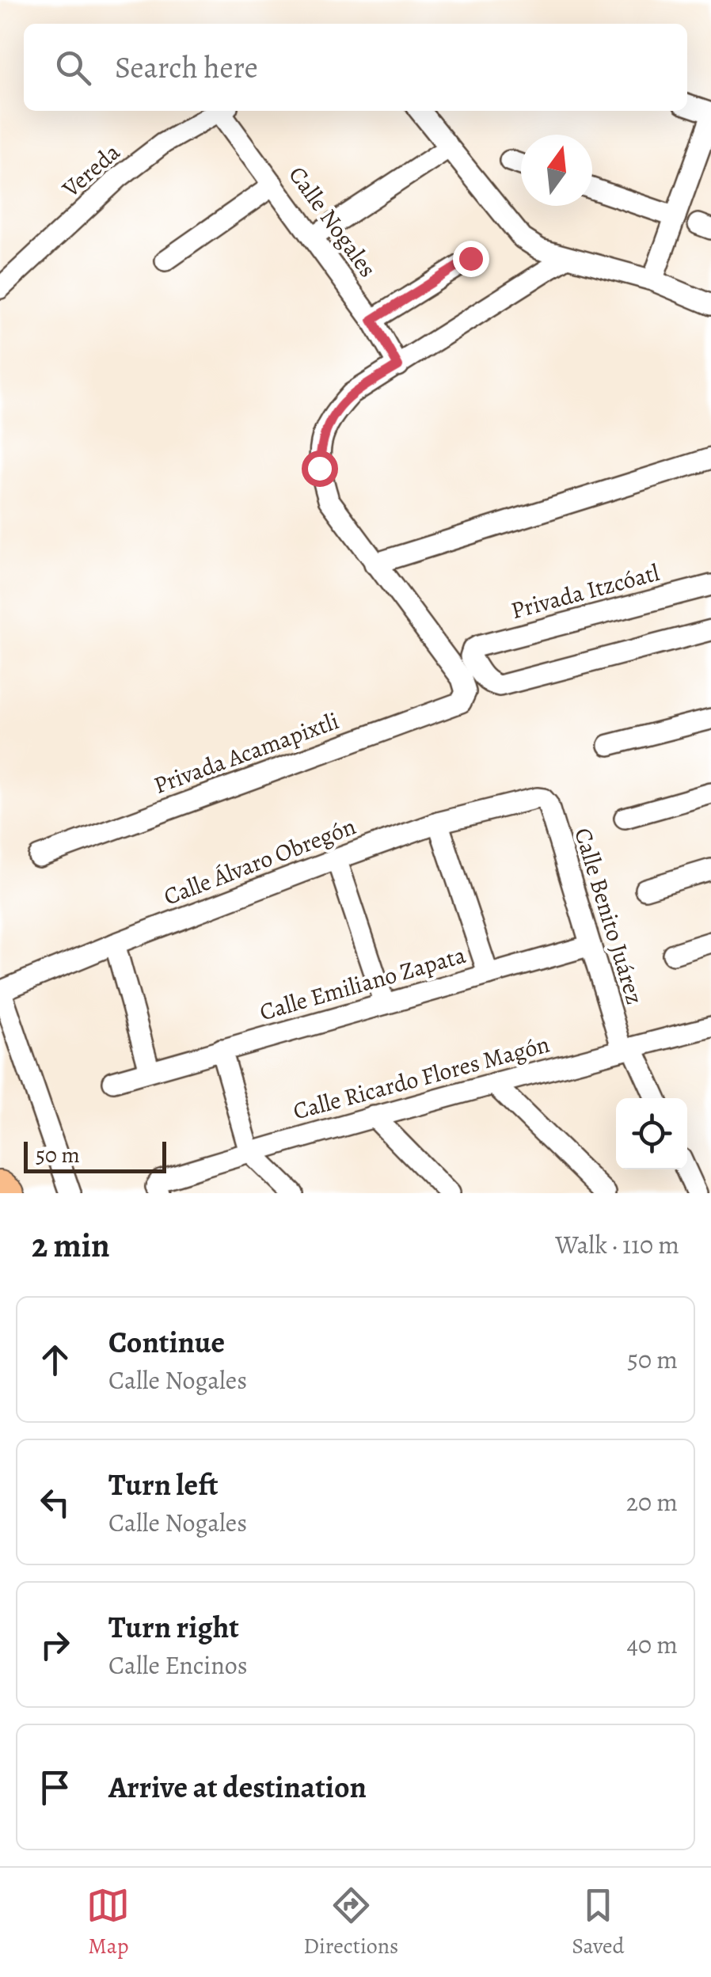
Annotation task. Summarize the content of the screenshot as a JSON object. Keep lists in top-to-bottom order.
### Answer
{
  "streets": {
    "street": [
      "Vereda",
      "Calle Nogales",
      "Privada Itzcóatl",
      "Privada Acamapixtli",
      "Calle Álvaro Obregón",
      "Calle Benito Juárez",
      "Calle Emiliano Zapata",
      "Calle Ricardo Flores Magón"
    ]
  },
  "crossings": [
    ["Calle Álvaro Obregón", "Calle Benito Juárez"],
    ["Calle Benito Juárez", "Calle Emiliano Zapata"],
    ["Calle Benito Juárez", "Calle Ricardo Flores Magón"]
  ],
  "scale_bar": "50 m",
  "north": "top",
  "page": {
    "search": "Search here",
    "scale": "50 m",
    "heading": ["2 min", "Walk · 110 m"],
    "list": [
      ["Continue", "Calle Nogales", "50 m"],
      ["Turn left", "Calle Nogales", "20 m"],
      ["Turn right", "Calle Encinos", "40 m"],
      "Arrive at destination"
    ],
    "nav": ["Map", "Directions", "Saved"]
  }
}
